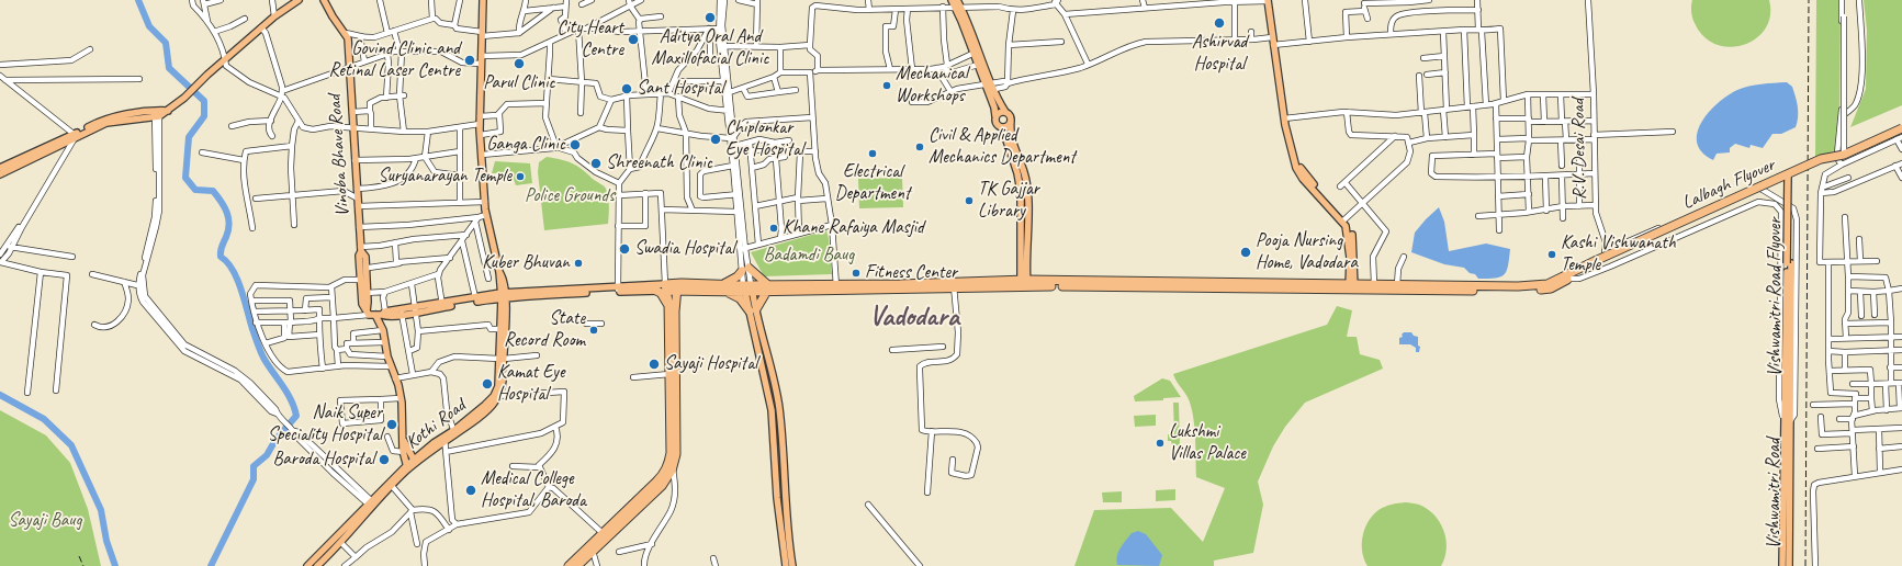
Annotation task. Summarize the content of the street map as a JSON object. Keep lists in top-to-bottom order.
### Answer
{
  "streets": {
    "highway": ["Lalbagh Flyover"],
    "main road": [
      "Vinoba Bhave Road",
      "Vishwamitri Road Flyover",
      "Kothi Road",
      "Vishwamitri Road"
    ],
    "street": ["R.V. Desai Road"]
  },
  "crossings": [
    ["Lalbagh Flyover", "Vishwamitri Road Flyover"],
    ["Vishwamitri Road Flyover", "Vishwamitri Road"]
  ],
  "districts": ["Vadodara"],
  "parks": ["Police Grounds", "Badamdi Baug", "Sayaji Baug"],
  "places": [
    "Aditya Oral And Maxillofacial Clinic",
    "Ashirvad Hospital",
    "City Heart Centre",
    "Govind Clinic and Retinal Laser Centre",
    "Parul Clinic",
    "Mechanical Workshops",
    "Sant Hospital",
    "Chiplonkar Eye Hospital",
    "Ganga Clinic",
    "Civil & Applied Mechanics Department",
    "Electrical Department",
    "Shreenath Clinic",
    "Suryanarayan Temple",
    "TK Gajjar Library",
    "Khane Rafaiya Masjid",
    "Swadia Hospital",
    "Pooja Nursing Home, Vadodara",
    "Kashi Vishwanath Temple",
    "Kuber Bhuvan",
    "Fitness Center",
    "State Record Room",
    "Sayaji Hospital",
    "Kamat Eye Hospital",
    "Naik Super Speciality Hospital",
    "Lukshmi Villas Palace",
    "Baroda Hospital",
    "Medical College Hospital, Baroda"
  ]
}
